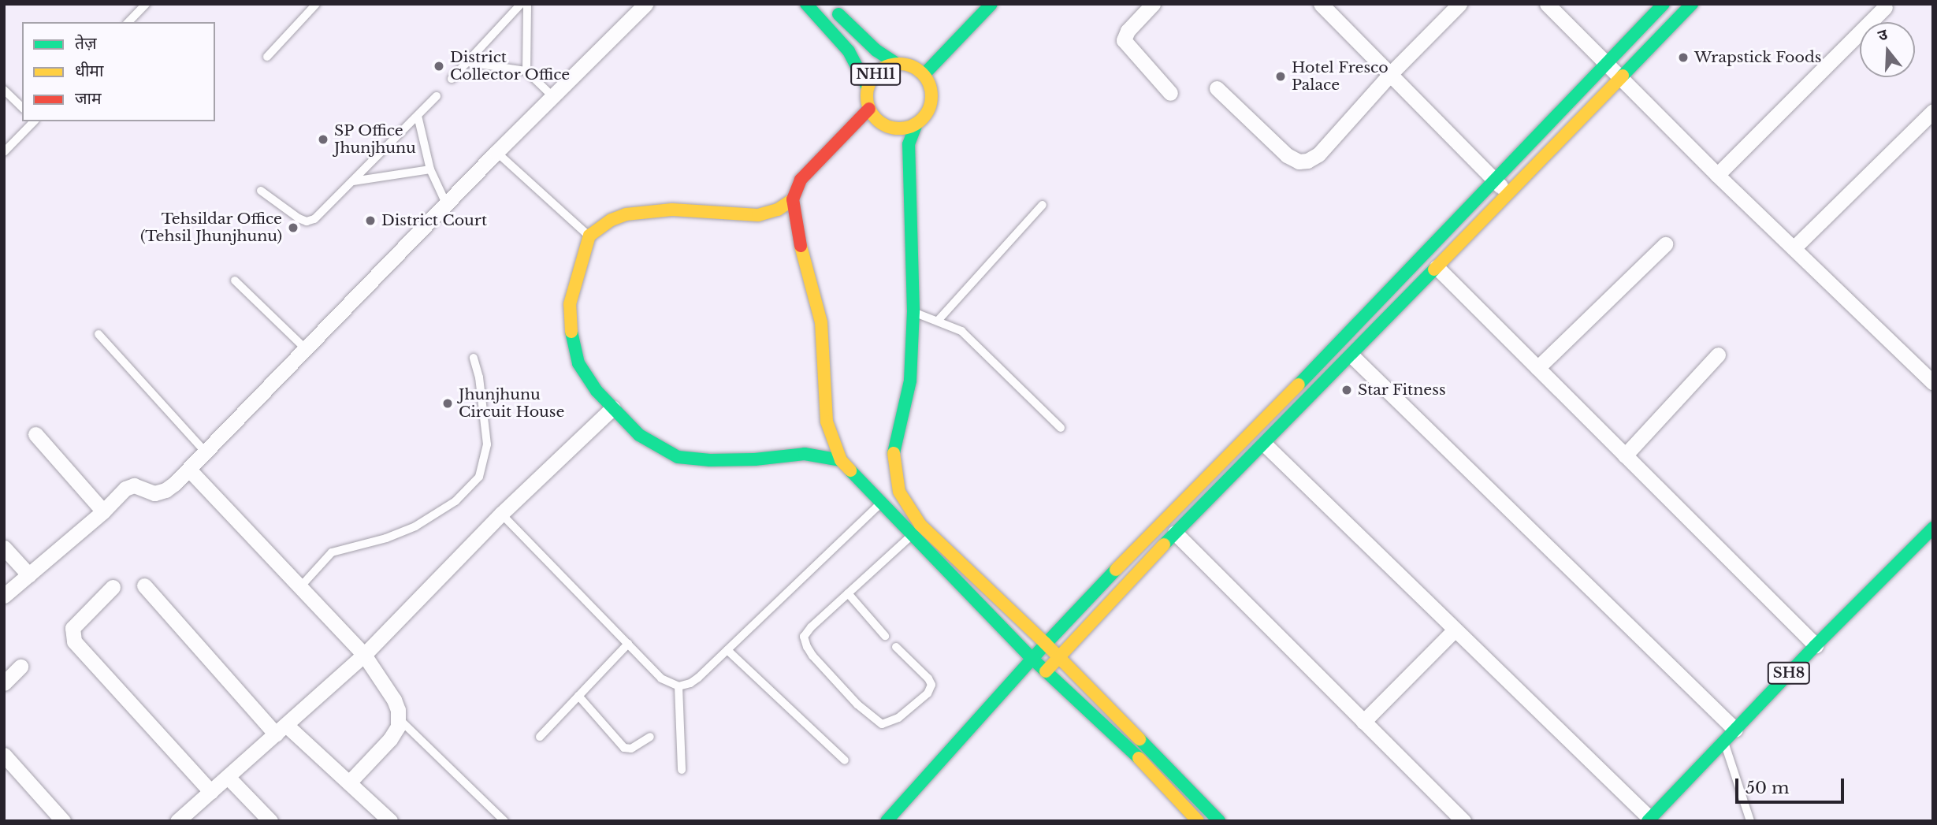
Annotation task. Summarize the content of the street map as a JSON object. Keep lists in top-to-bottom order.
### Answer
{
  "streets": {
    "main road": ["NH11", "SH8"]
  },
  "places": [
    "Wrapstick Foods",
    "District Collector Office",
    "Hotel Fresco Palace",
    "SP Office Jhunjhunu",
    "District Court",
    "Tehsildar Office (Tehsil Jhunjhunu)",
    "Star Fitness",
    "Jhunjhunu Circuit House"
  ],
  "legend": ["तेज़", "धीमा", "जाम"],
  "scale_bar": "50 m",
  "north": "top"
}
